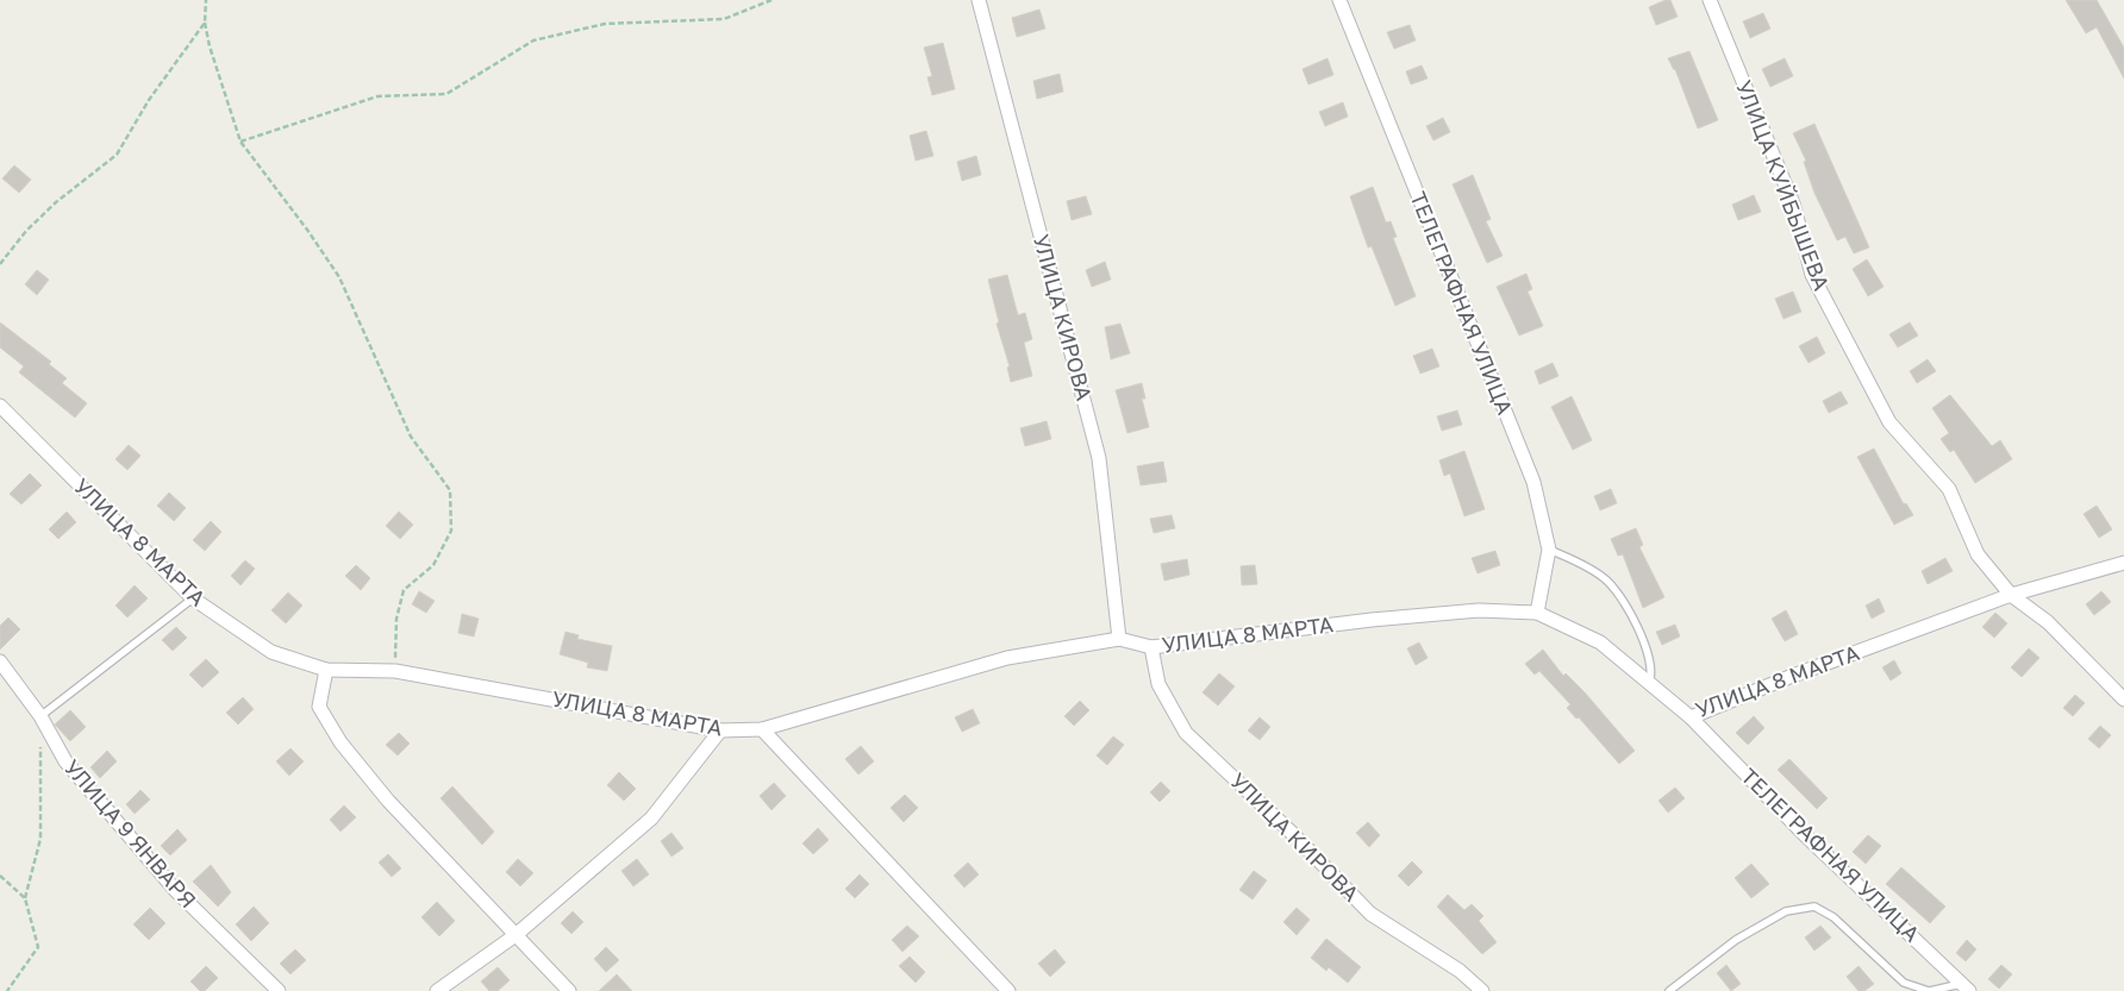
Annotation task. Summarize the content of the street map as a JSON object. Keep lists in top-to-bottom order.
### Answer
{
  "streets": {
    "street": [
      "УЛИЦА КУЙБЫШЕВА",
      "ТЕЛЕГРАФНАЯ УЛИЦА",
      "УЛИЦА КИРОВА",
      "УЛИЦА 8 МАРТА",
      "УЛИЦА 9 ЯНВАРЯ"
    ]
  },
  "crossings": [
    ["УЛИЦА КУЙБЫШЕВА", "УЛИЦА 8 МАРТА"],
    ["ТЕЛЕГРАФНАЯ УЛИЦА", "УЛИЦА 8 МАРТА"],
    ["УЛИЦА КИРОВА", "УЛИЦА 8 МАРТА"]
  ]
}
